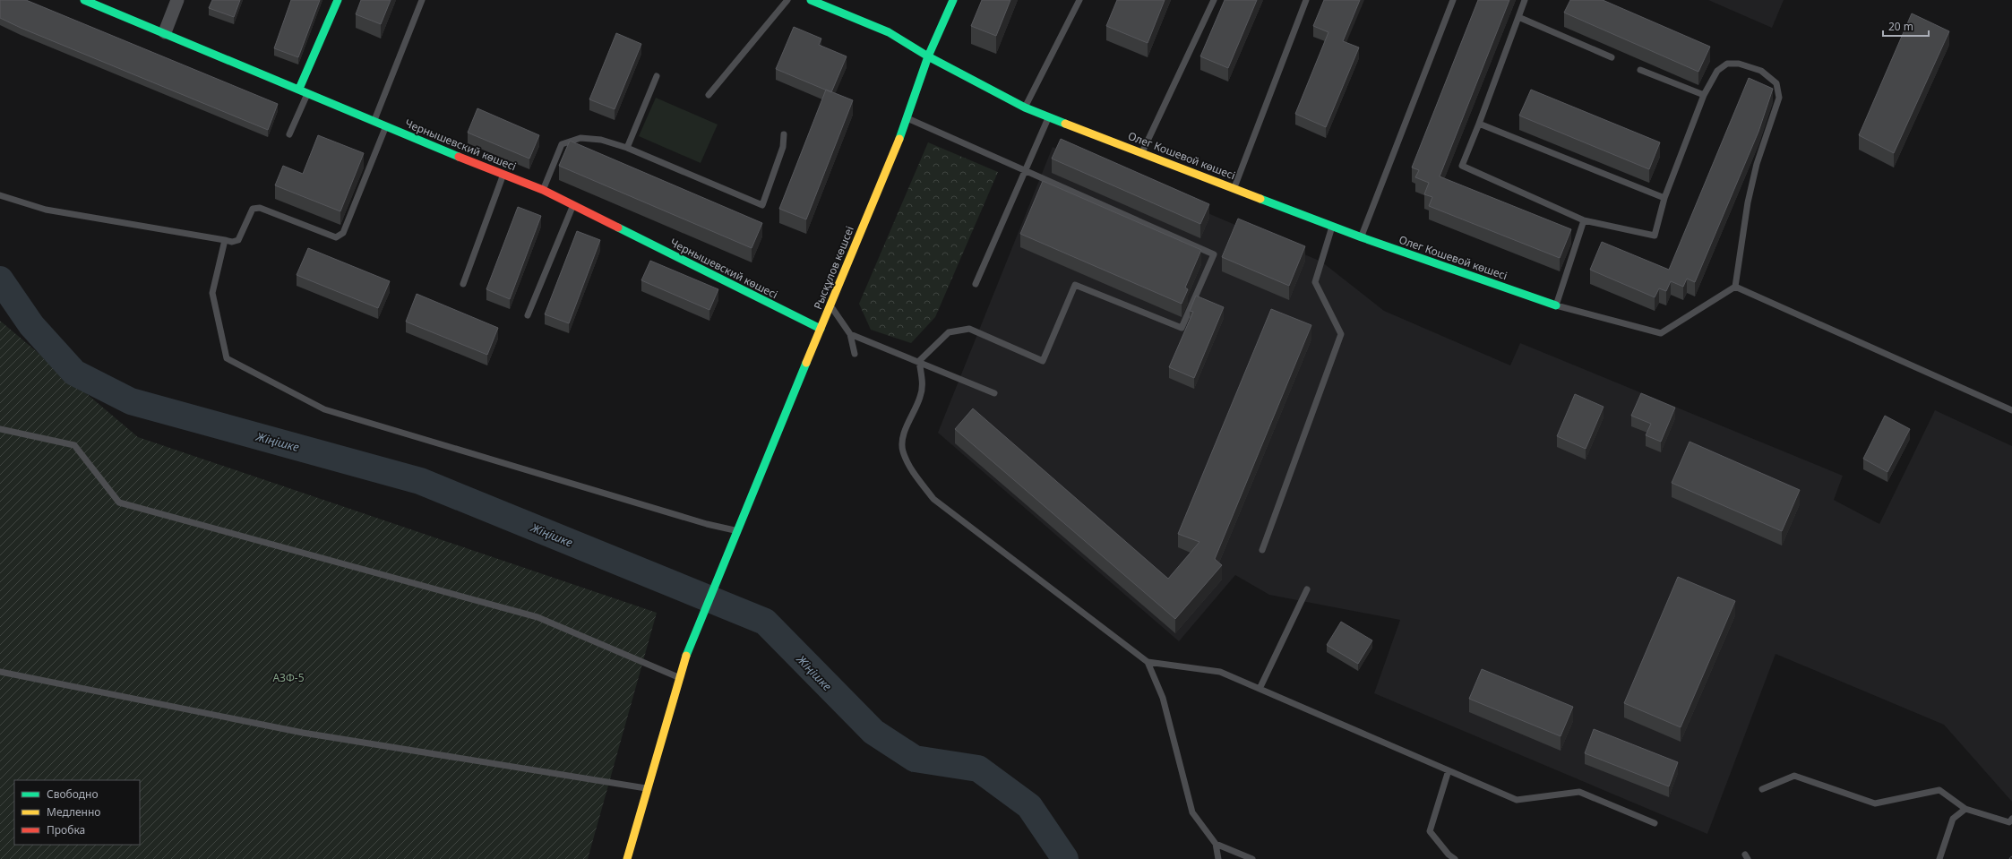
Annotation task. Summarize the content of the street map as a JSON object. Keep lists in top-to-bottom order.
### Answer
{
  "streets": {
    "street": ["Чернышевский көшесі", "Олег Кошевой көшесі", "Рысқұлов көшсеі"]
  },
  "crossings": [
    ["Чернышевский көшесі", "Рысқұлов көшсеі"],
    ["Олег Кошевой көшесі", "Рысқұлов көшсеі"]
  ],
  "water": ["Жіңішке"],
  "parks": ["АЗФ-5"],
  "legend": ["Свободно", "Медленно", "Пробка"],
  "scale_bar": "20 m"
}
